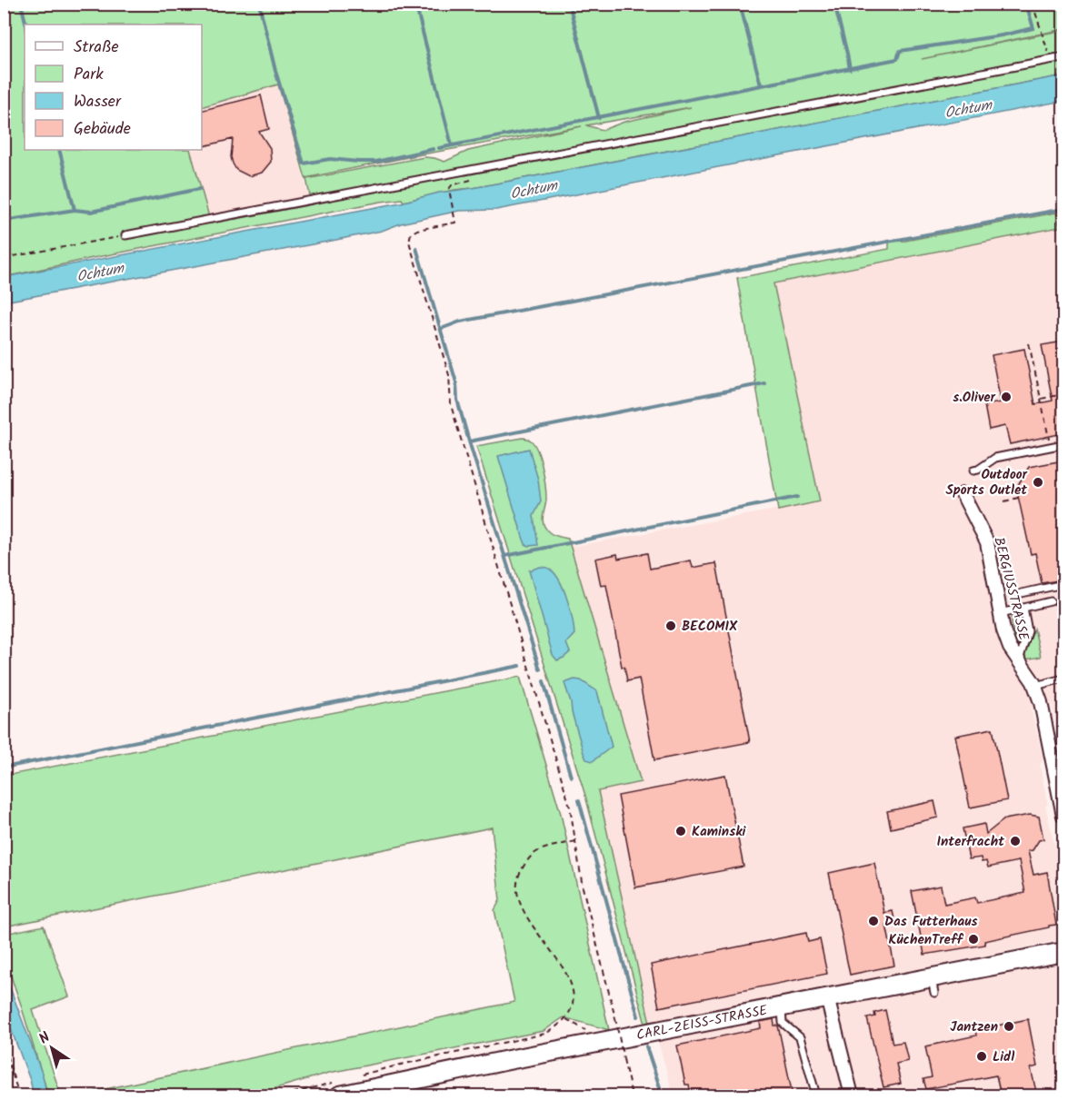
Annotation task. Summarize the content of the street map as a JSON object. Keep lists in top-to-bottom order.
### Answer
{
  "streets": {
    "main road": ["CARL-ZEISS-STRASSE"],
    "street": ["BERGIUSSTRASSE"]
  },
  "water": ["Ochtum"],
  "places": [
    "s.Oliver",
    "Outdoor Sports Outlet",
    "BECOMIX",
    "Kaminski",
    "Interfracht",
    "Das Futterhaus",
    "KüchenTreff",
    "Jantzen",
    "Lidl"
  ],
  "legend": [
    "Straße",
    "Park",
    "Wasser",
    "Gebäude"
  ],
  "north": "top left"
}
